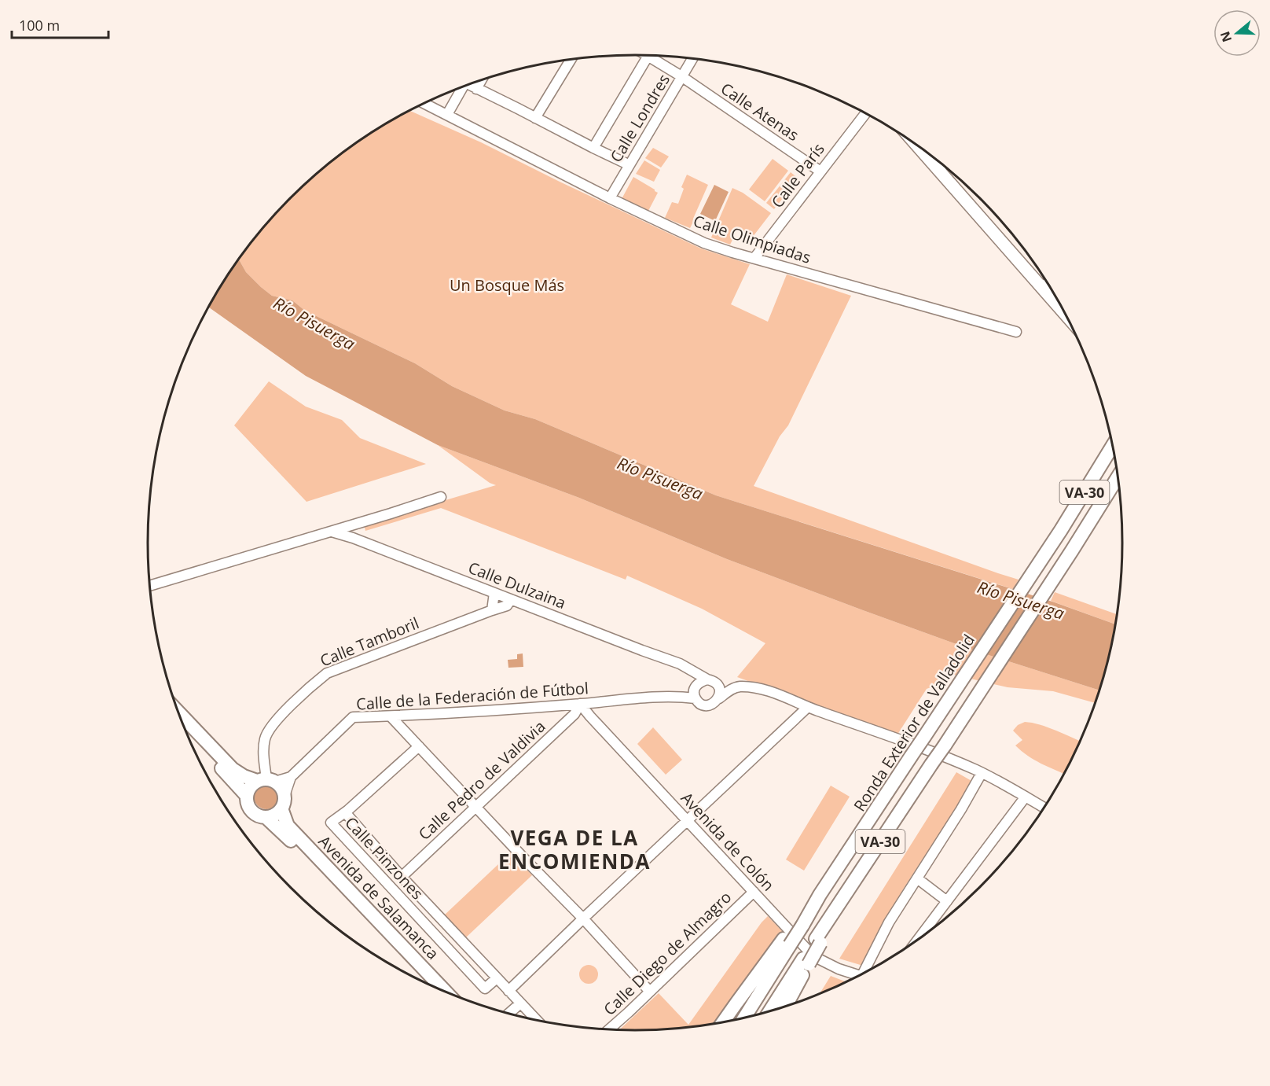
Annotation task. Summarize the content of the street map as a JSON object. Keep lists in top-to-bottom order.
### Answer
{
  "streets": {
    "highway": ["VA-30", "Ronda Exterior de Valladolid", "Avenida de Salamanca"],
    "street": [
      "Calle Atenas",
      "Calle Londres",
      "Calle París",
      "Calle Olimpiadas",
      "Calle Dulzaina",
      "Calle Tamboril",
      "Calle de la Federación de Fútbol",
      "Calle Pedro de Valdivia",
      "Avenida de Colón",
      "Calle Pinzones",
      "Calle Diego de Almagro"
    ]
  },
  "crossings": [
    ["Calle Atenas", "Calle Londres"],
    ["Calle Atenas", "Calle París"],
    ["Calle Londres", "Calle Olimpiadas"],
    ["Calle París", "Calle Olimpiadas"],
    ["Calle Dulzaina", "Calle Tamboril"],
    ["Calle Dulzaina", "Calle de la Federación de Fútbol"],
    ["Calle Tamboril", "Calle de la Federación de Fútbol"],
    ["Calle Tamboril", "Avenida de Salamanca"],
    ["Calle de la Federación de Fútbol", "Calle Pedro de Valdivia"],
    ["Calle de la Federación de Fútbol", "Avenida de Colón"],
    ["Calle de la Federación de Fútbol", "Avenida de Salamanca"],
    ["Calle Pedro de Valdivia", "Avenida de Colón"],
    ["Avenida de Colón", "Calle Diego de Almagro"]
  ],
  "districts": ["VEGA DE LA ENCOMIENDA"],
  "water": ["Río Pisuerga"],
  "parks": ["Un Bosque Más"],
  "scale_bar": "100 m",
  "north": "left"
}
